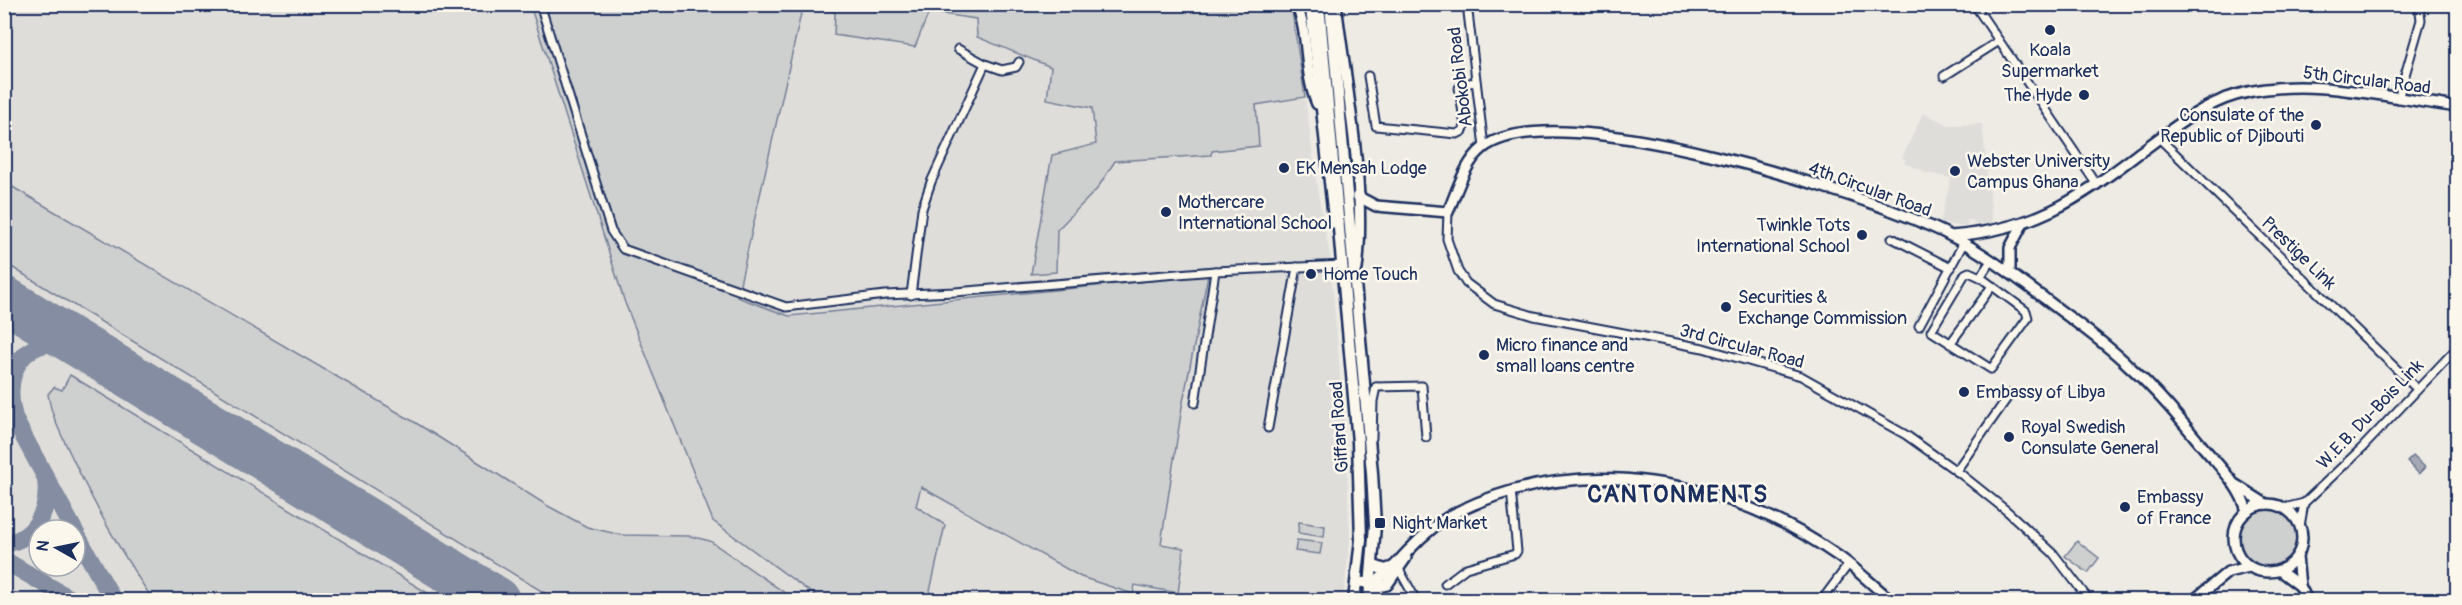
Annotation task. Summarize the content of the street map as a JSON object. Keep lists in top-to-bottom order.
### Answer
{
  "streets": {
    "main road": ["Giffard Road"],
    "street": [
      "Abokobi Road",
      "5th Circular Road",
      "4th Circular Road",
      "Prestige Link",
      "3rd Circular Road",
      "W.E.B. Du-Bois Link"
    ]
  },
  "crossings": [
    ["Abokobi Road", "4th Circular Road"],
    ["5th Circular Road", "4th Circular Road"],
    ["5th Circular Road", "Prestige Link"],
    ["Prestige Link", "W.E.B. Du-Bois Link"]
  ],
  "districts": ["CANTONMENTS"],
  "places": {
    "other": [
      "Koala Supermarket",
      "The Hyde",
      "Consulate of the Republic of Djibouti",
      "EK Mensah Lodge",
      "Webster University Campus Ghana",
      "Mothercare International School",
      "Twinkle Tots International School",
      "Home Touch",
      "Securities & Exchange Commission",
      "Micro finance and small loans centre",
      "Embassy of Libya",
      "Royal Swedish Consulate General",
      "Embassy of France"
    ],
    "transit": ["Night Market"]
  },
  "north": "left"
}
